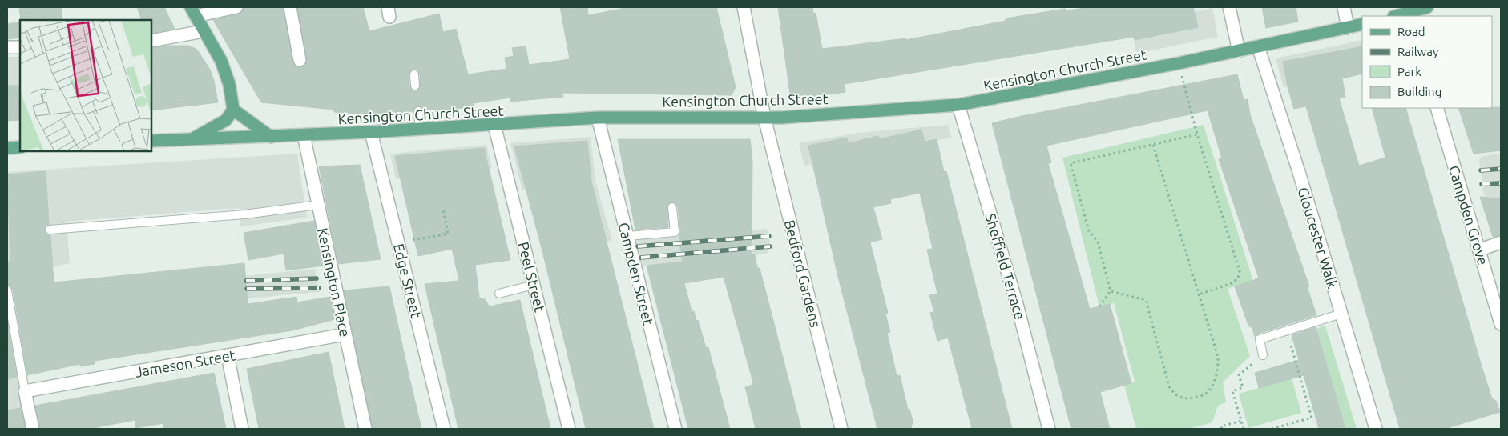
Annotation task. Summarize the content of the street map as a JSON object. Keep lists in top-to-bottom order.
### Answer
{
  "streets": {
    "main road": ["Kensington Church Street"],
    "street": [
      "Campden Grove",
      "Gloucester Walk",
      "Sheffield Terrace",
      "Campden Street",
      "Bedford Gardens",
      "Peel Street",
      "Edge Street",
      "Kensington Place",
      "Jameson Street"
    ]
  },
  "crossings": [
    ["Kensington Church Street", "Gloucester Walk"],
    ["Kensington Church Street", "Sheffield Terrace"],
    ["Kensington Church Street", "Campden Street"],
    ["Kensington Church Street", "Bedford Gardens"],
    ["Kensington Church Street", "Peel Street"],
    ["Kensington Church Street", "Edge Street"],
    ["Kensington Church Street", "Kensington Place"],
    ["Kensington Place", "Jameson Street"]
  ],
  "legend": [
    "Road",
    "Railway",
    "Park",
    "Building"
  ]
}
